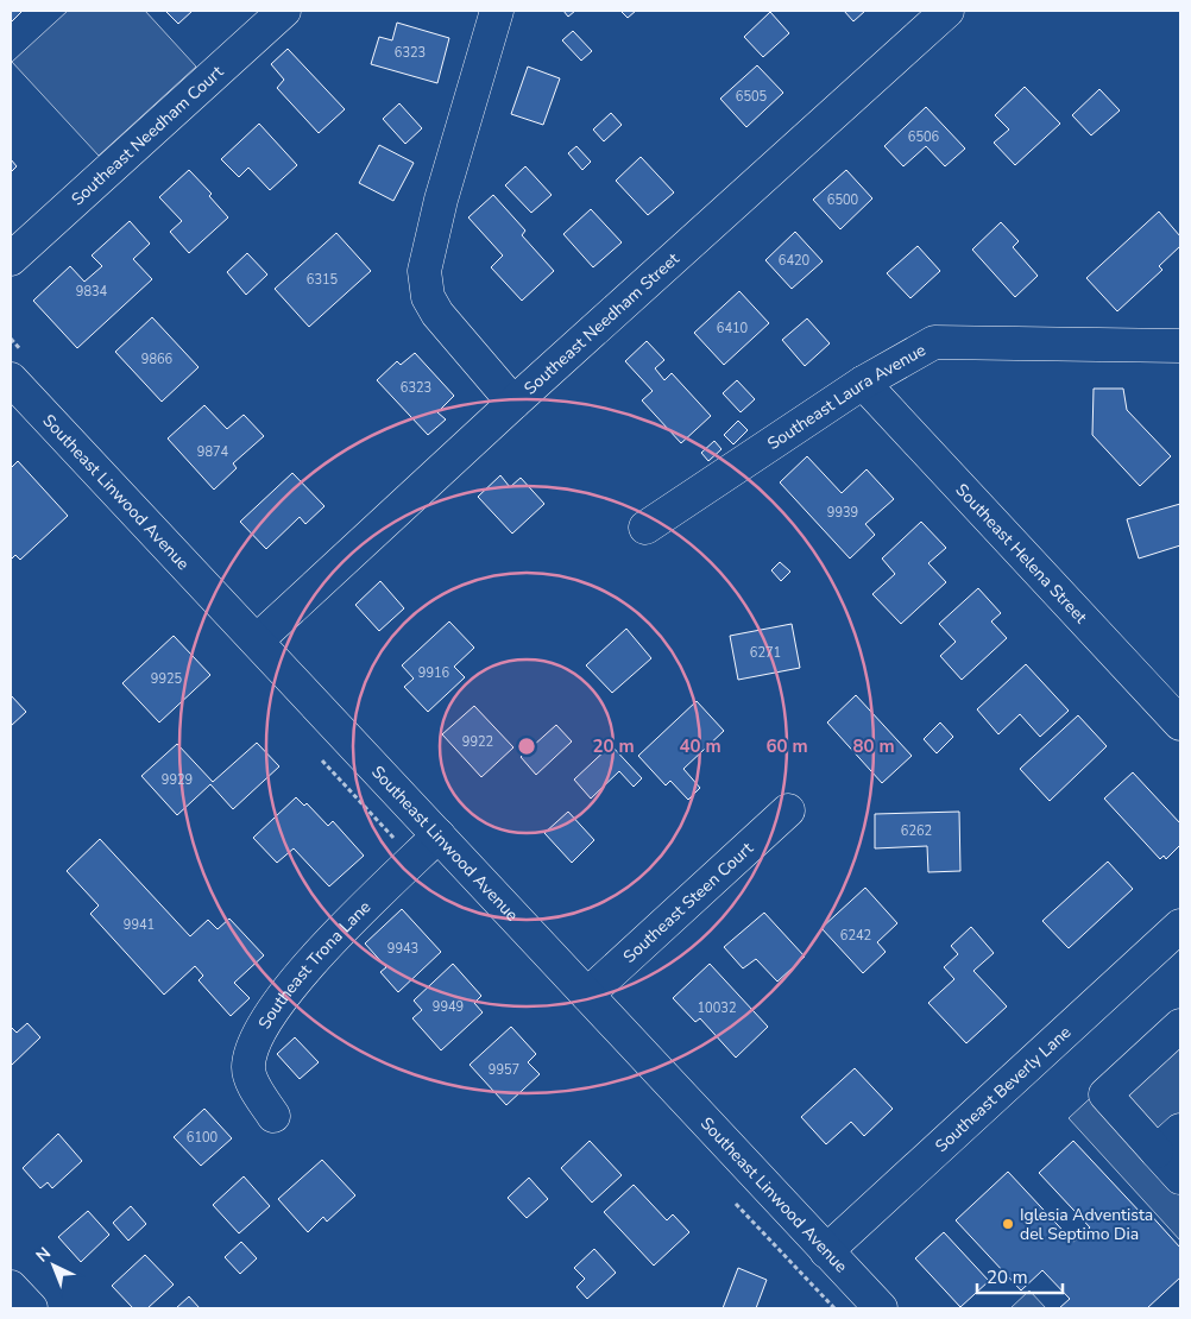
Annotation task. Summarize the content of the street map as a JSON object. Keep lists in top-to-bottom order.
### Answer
{
  "streets": {
    "street": [
      "Southeast Needham Court",
      "Southeast Needham Street",
      "Southeast Laura Avenue",
      "Southeast Linwood Avenue",
      "Southeast Helena Street",
      "Southeast Steen Court",
      "Southeast Trona Lane",
      "Southeast Beverly Lane"
    ]
  },
  "crossings": [
    ["Southeast Needham Street", "Southeast Linwood Avenue"],
    ["Southeast Laura Avenue", "Southeast Helena Street"],
    ["Southeast Linwood Avenue", "Southeast Steen Court"],
    ["Southeast Linwood Avenue", "Southeast Trona Lane"],
    ["Southeast Linwood Avenue", "Southeast Beverly Lane"]
  ],
  "places": ["Iglesia Adventista del Septimo Dia"],
  "house_numbers": [
    "6323",
    "6505",
    "6506",
    "6500",
    "6420",
    "6315",
    "9834",
    "6410",
    "9866",
    "6323",
    "9874",
    "9939",
    "6271",
    "9916",
    "9925",
    "9922",
    "9929",
    "6262",
    "9941",
    "6242",
    "9943",
    "9949",
    "10032",
    "9957",
    "6100"
  ],
  "scale_bar": "20 m",
  "north": "top left",
  "rings": [
    "20 m",
    "40 m",
    "60 m",
    "80 m"
  ]
}
